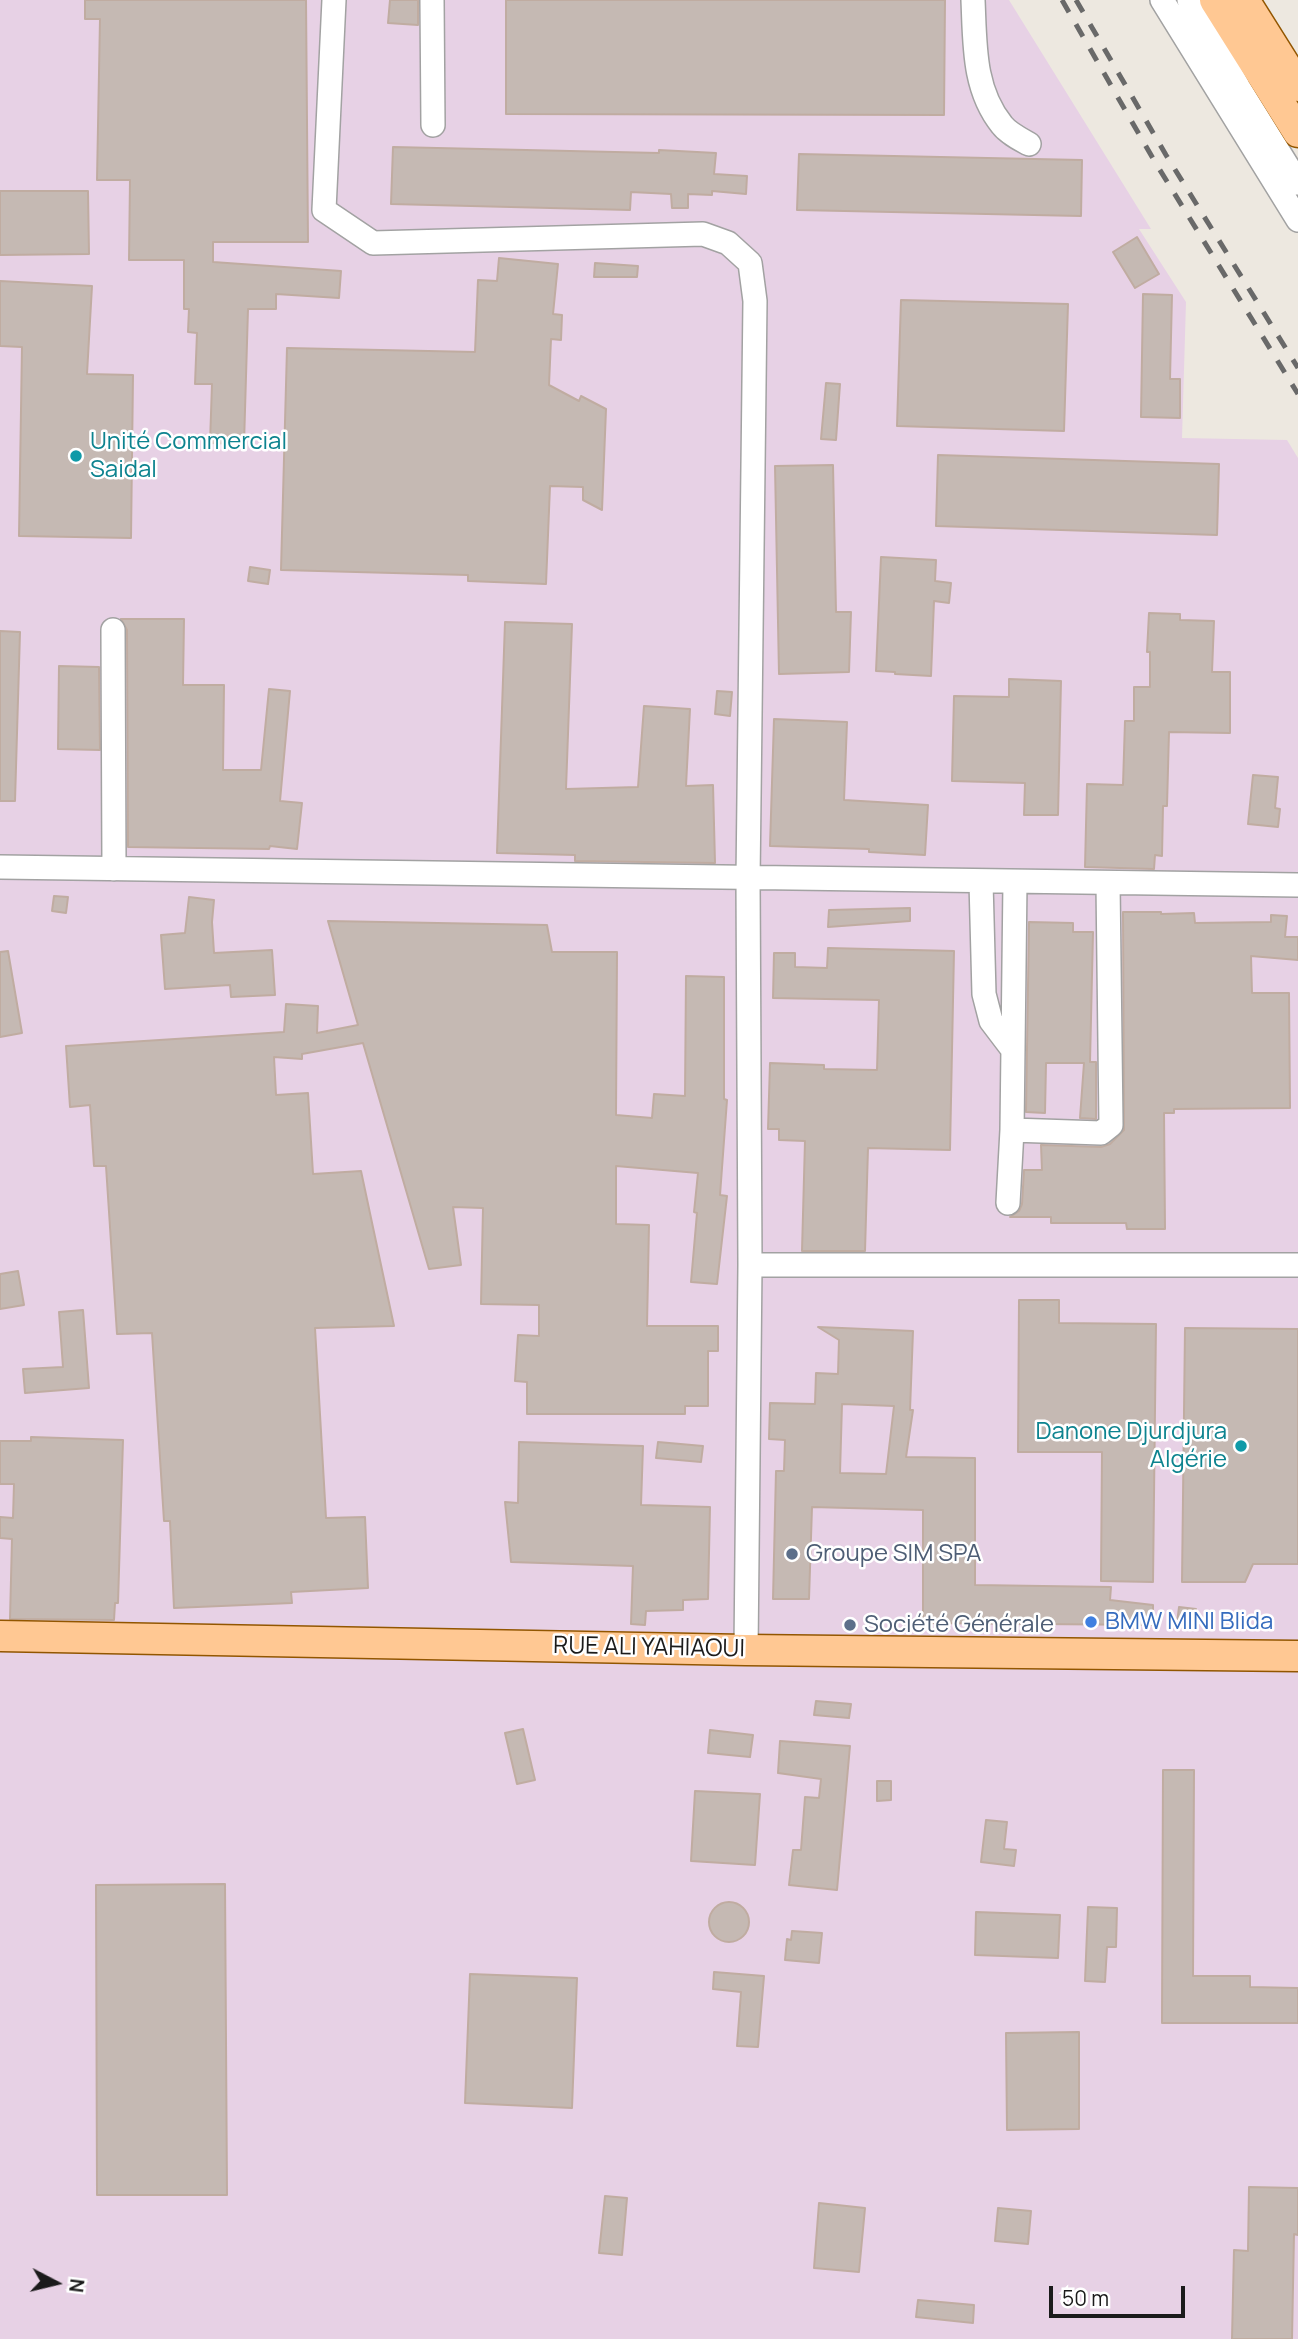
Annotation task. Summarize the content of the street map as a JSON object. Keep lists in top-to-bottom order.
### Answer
{
  "streets": {
    "main road": ["RUE ALI YAHIAOUI"]
  },
  "places": [
    "Unité Commercial Saidal",
    "Danone Djurdjura Algérie",
    "Groupe SIM SPA",
    "BMW MINI Blida",
    "Société Générale"
  ],
  "scale_bar": "50 m",
  "north": "right"
}
